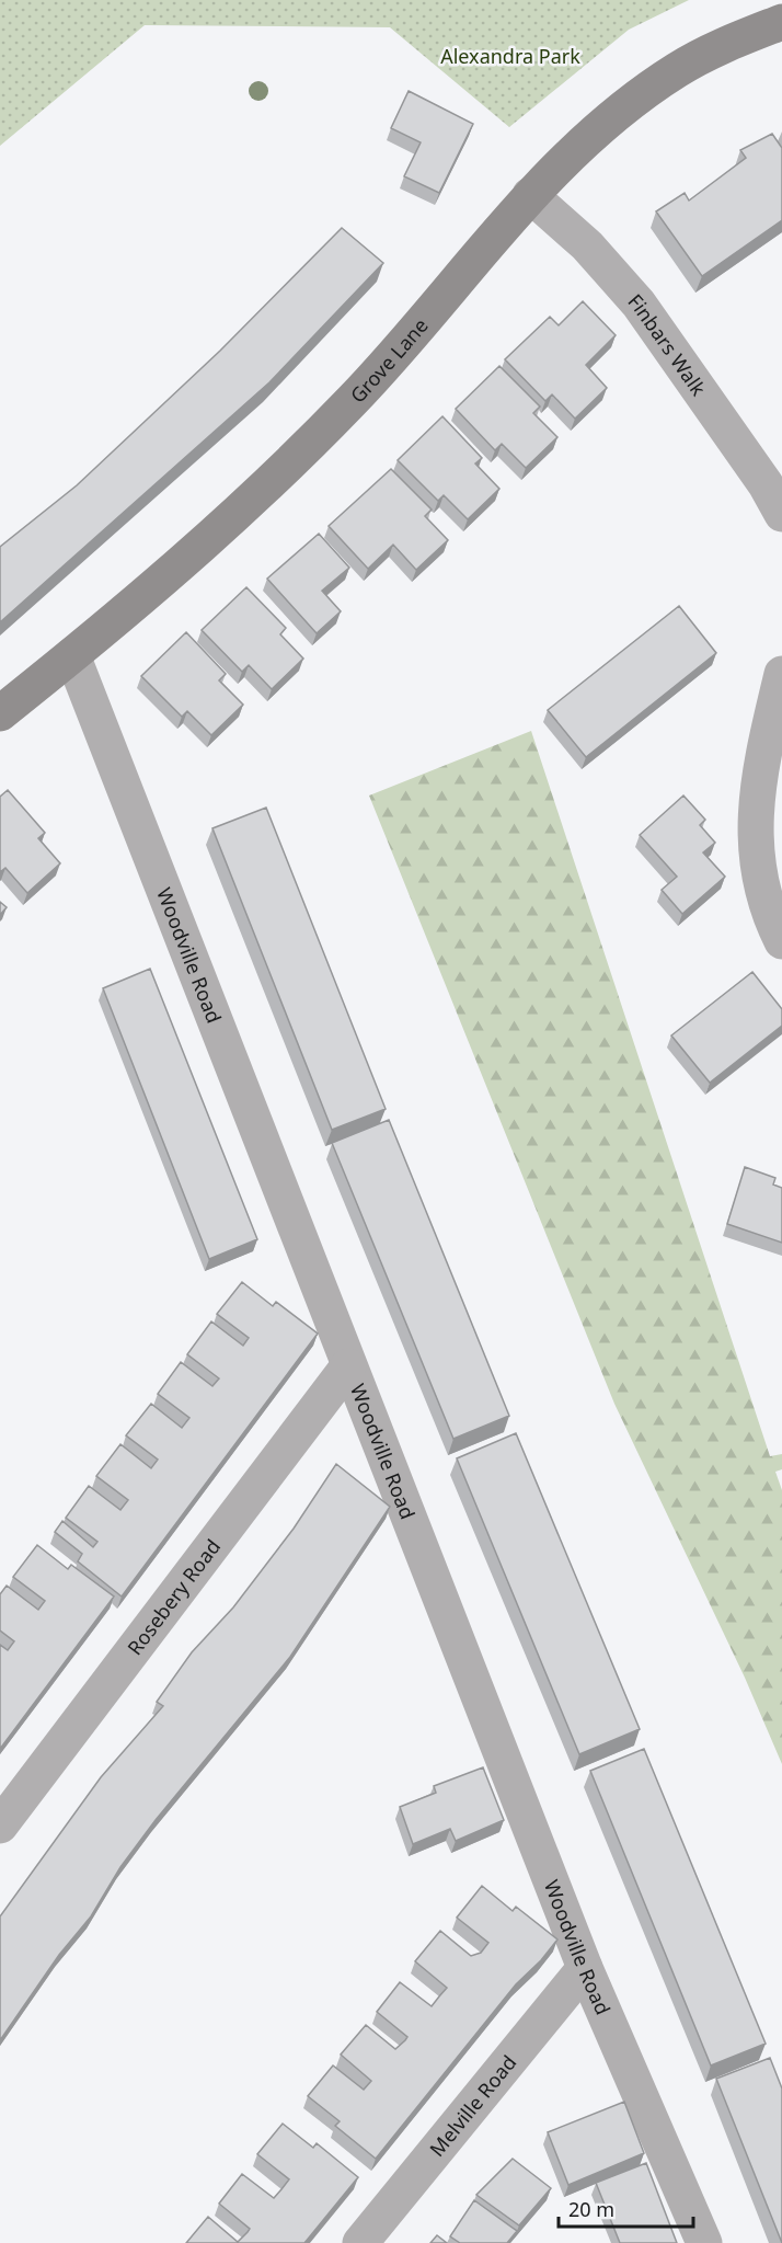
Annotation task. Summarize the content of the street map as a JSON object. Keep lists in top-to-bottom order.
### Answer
{
  "streets": {
    "main road": ["Grove Lane"],
    "street": [
      "Finbars Walk",
      "Woodville Road",
      "Rosebery Road",
      "Melville Road"
    ]
  },
  "crossings": [
    ["Finbars Walk", "Grove Lane"],
    ["Grove Lane", "Woodville Road"],
    ["Woodville Road", "Rosebery Road"],
    ["Woodville Road", "Melville Road"]
  ],
  "parks": ["Alexandra Park"],
  "scale_bar": "20 m"
}
